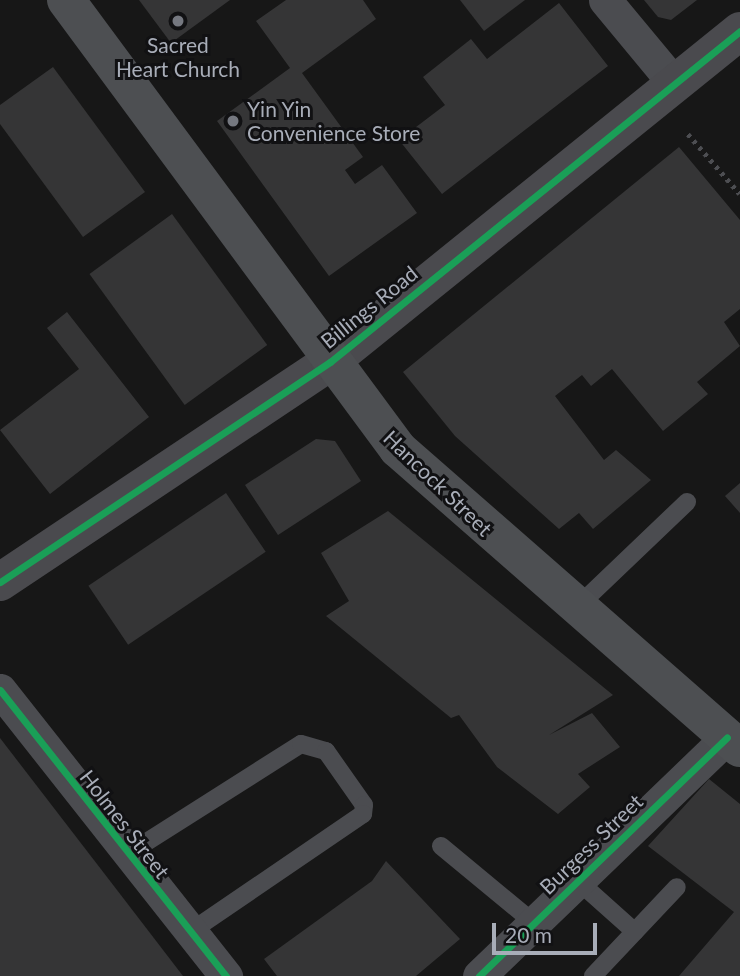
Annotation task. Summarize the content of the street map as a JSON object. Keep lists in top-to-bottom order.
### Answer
{
  "streets": {
    "main road": ["Hancock Street"],
    "street": ["Billings Road", "Holmes Street", "Burgess Street"]
  },
  "crossings": [
    ["Billings Road", "Hancock Street"],
    ["Hancock Street", "Burgess Street"]
  ],
  "places": ["Sacred Heart Church", "Yin Yin Convenience Store"],
  "scale_bar": "20 m"
}
